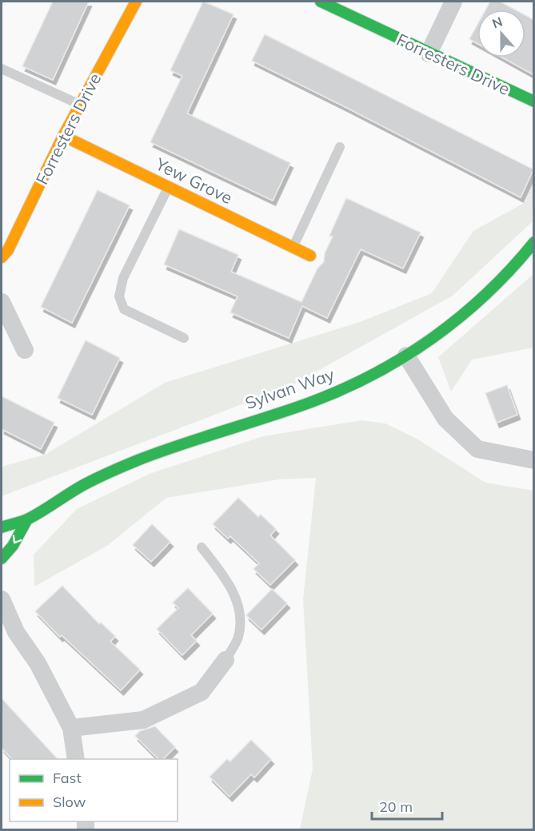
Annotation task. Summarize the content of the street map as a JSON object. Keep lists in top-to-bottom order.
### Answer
{
  "streets": {
    "street": ["Forresters Drive", "Yew Grove", "Sylvan Way"]
  },
  "crossings": [
    ["Forresters Drive", "Yew Grove"]
  ],
  "legend": ["Fast", "Slow"],
  "scale_bar": "20 m",
  "north": "top"
}
